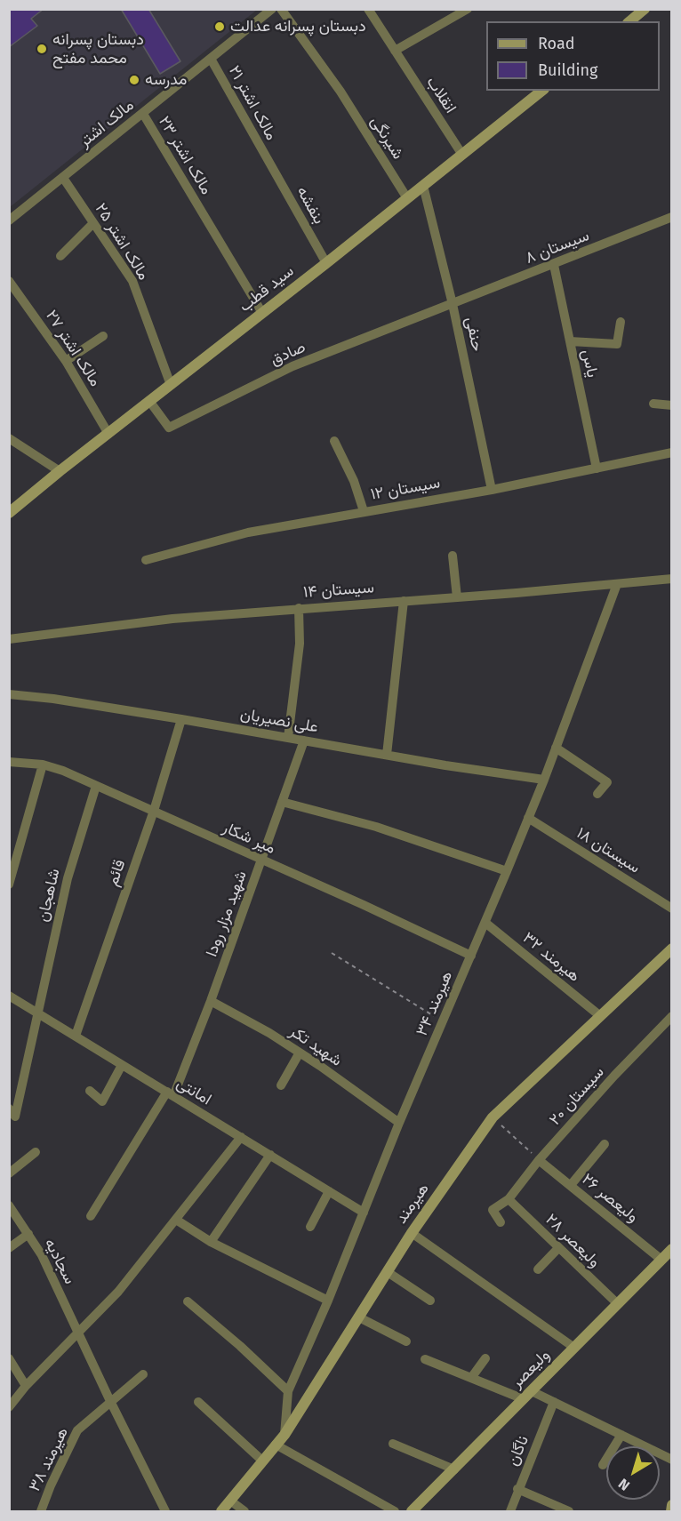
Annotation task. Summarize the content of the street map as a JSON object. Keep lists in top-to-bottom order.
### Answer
{
  "streets": {
    "street": [
      "انقلاب",
      "مالک اشتر ۲۱",
      "مالک اشتر",
      "شیرنگی",
      "مالک اشتر ۲۳",
      "بنفشه",
      "مالک اشتر ۲۵",
      "سیستان ۸",
      "سید قطب",
      "حنفی",
      "مالک اشتر ۲۷",
      "صادق",
      "یاس",
      "سیستان ۱۲",
      "سیستان ۱۴",
      "علی نصیریان",
      "میر شکار",
      "سیستان ۱۸",
      "قائم",
      "شاهجان",
      "شهید مزار رودا",
      "هیرمند ۳۲",
      "هیرمند ۳۴",
      "شهید تکر",
      "امانتی",
      "سیستان ۲۰",
      "ولیعصر ۲۶",
      "هیرمند",
      "ولیعصر ۲۸",
      "سجادیه",
      "ولیعصر",
      "ناگان",
      "هیرمند ۳۸"
    ]
  },
  "crossings": [
    ["انقلاب", "سید قطب"],
    ["مالک اشتر ۲۱", "مالک اشتر"],
    ["مالک اشتر ۲۱", "بنفشه"],
    ["مالک اشتر", "مالک اشتر ۲۳"],
    ["مالک اشتر", "مالک اشتر ۲۵"],
    ["شیرنگی", "سید قطب"],
    ["مالک اشتر ۲۳", "سید قطب"],
    ["بنفشه", "سید قطب"],
    ["مالک اشتر ۲۵", "سید قطب"],
    ["سیستان ۸", "حنفی"],
    ["سیستان ۸", "صادق"],
    ["سیستان ۸", "یاس"],
    ["سید قطب", "حنفی"],
    ["سید قطب", "مالک اشتر ۲۷"],
    ["سید قطب", "صادق"],
    ["حنفی", "صادق"],
    ["حنفی", "سیستان ۱۲"],
    ["یاس", "سیستان ۱۲"],
    ["سیستان ۱۴", "هیرمند ۳۴"],
    ["علی نصیریان", "قائم"],
    ["علی نصیریان", "شهید مزار رودا"],
    ["علی نصیریان", "هیرمند ۳۴"],
    ["میر شکار", "قائم"],
    ["میر شکار", "شاهجان"],
    ["میر شکار", "شهید مزار رودا"],
    ["میر شکار", "هیرمند ۳۴"],
    ["سیستان ۱۸", "هیرمند ۳۴"],
    ["قائم", "امانتی"],
    ["شاهجان", "امانتی"],
    ["شهید مزار رودا", "شهید تکر"],
    ["شهید مزار رودا", "امانتی"],
    ["هیرمند ۳۲", "هیرمند ۳۴"],
    ["هیرمند ۳۲", "هیرمند"],
    ["هیرمند ۳۴", "شهید تکر"],
    ["هیرمند ۳۴", "امانتی"],
    ["هیرمند ۳۴", "هیرمند"],
    ["سیستان ۲۰", "ولیعصر ۲۶"],
    ["سیستان ۲۰", "ولیعصر ۲۸"],
    ["ولیعصر ۲۶", "ولیعصر"],
    ["ولیعصر ۲۸", "ولیعصر"]
  ],
  "places": ["دبستان پسرانه عدالت", "دبستان پسرانه محمد مفتح", "مدرسه"],
  "legend": ["Road", "Building"],
  "north": "bottom left"
}
